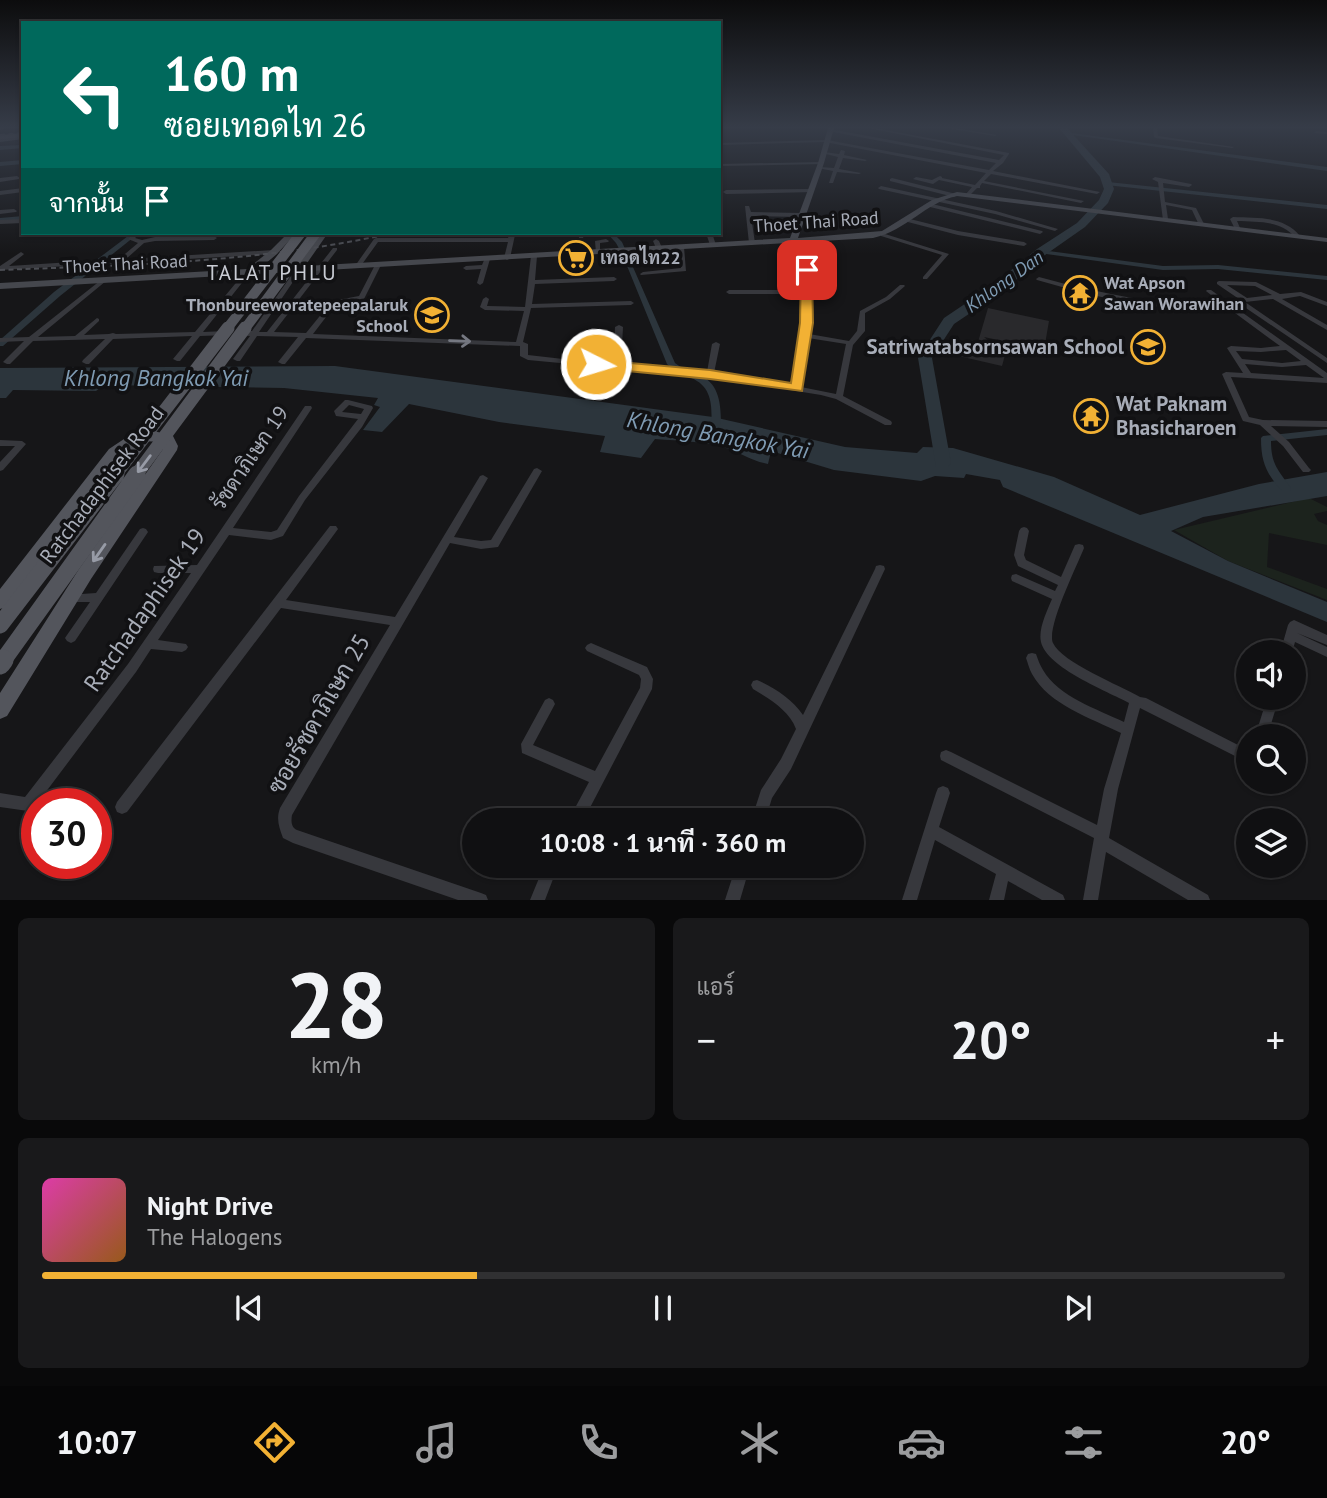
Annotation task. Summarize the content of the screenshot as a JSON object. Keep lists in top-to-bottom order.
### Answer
{
  "streets": {
    "main road": ["Thoet Thai Road", "Ratchadaphisek Road"],
    "street": ["รัชดาภิเษก 19", "Ratchadaphisek 19", "ซอยรัชดาภิเษก 25"]
  },
  "crossings": [
    ["รัชดาภิเษก 19", "Ratchadaphisek 19"]
  ],
  "districts": ["TALAT PHLU"],
  "water": ["Khlong Dan", "Khlong Bangkok Yai"],
  "places": {
    "supermarket": ["เทอดไท22"],
    "temple": ["Wat Apson Sawan Worawihan", "Wat Paknam Bhasicharoen"],
    "school or university": ["Thonbureeworatepeepalaruk School", "Satriwatabsornsawan School"]
  },
  "page": {
    "turn": ["160 m", "ซอยเทอดไท 26"],
    "then": "จากนั้น",
    "limit": "30",
    "trip": "10:08 · 1 นาที · 360 m",
    "tile": [
      ["28", "km/h"],
      "แอร์"
    ],
    "heat": ["−", "20°", "+"],
    "song": ["Night Drive", "The Halogens"],
    "tabs": ["10:07", "20°"]
  }
}
